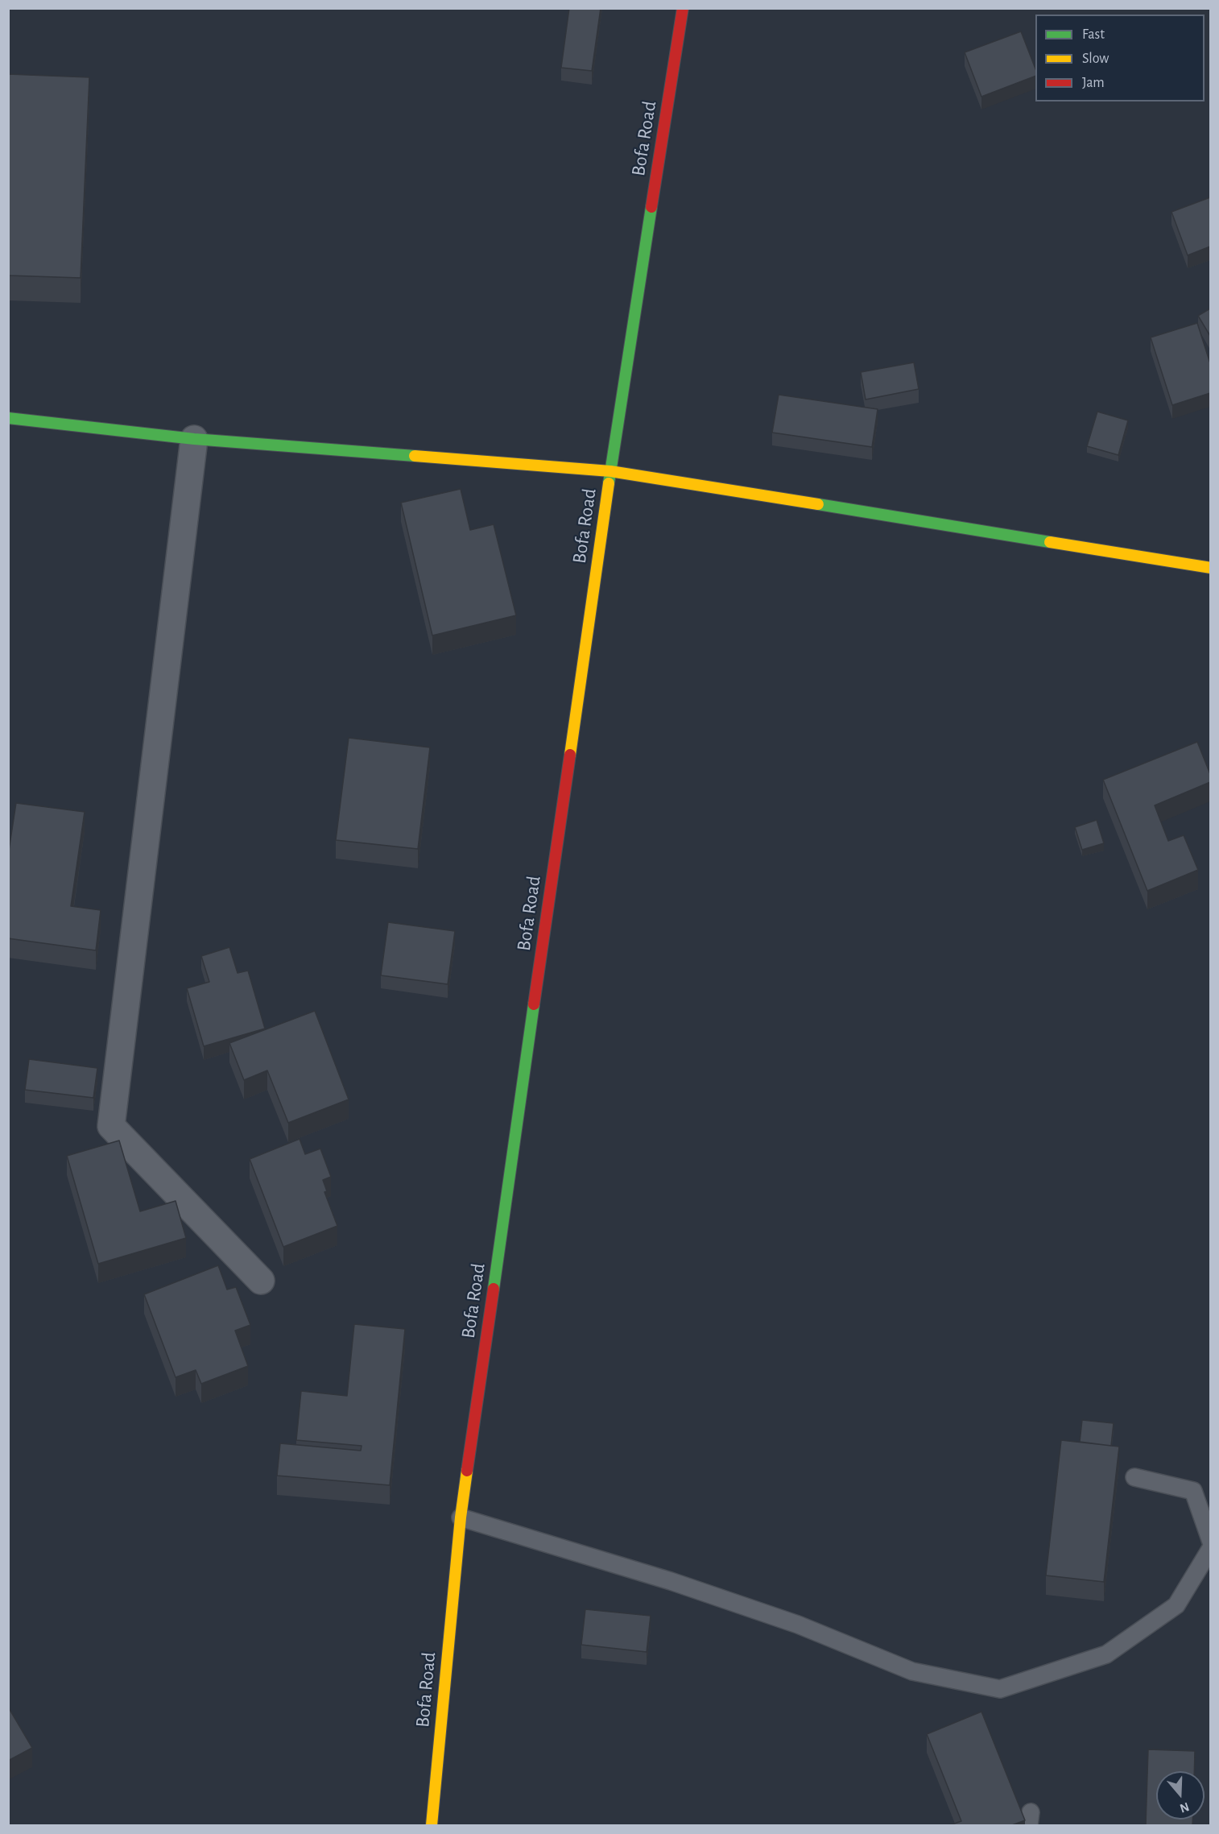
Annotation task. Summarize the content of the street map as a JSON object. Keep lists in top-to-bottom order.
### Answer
{
  "streets": {
    "street": ["Bofa Road"]
  },
  "legend": ["Fast", "Slow", "Jam"],
  "north": "bottom"
}
